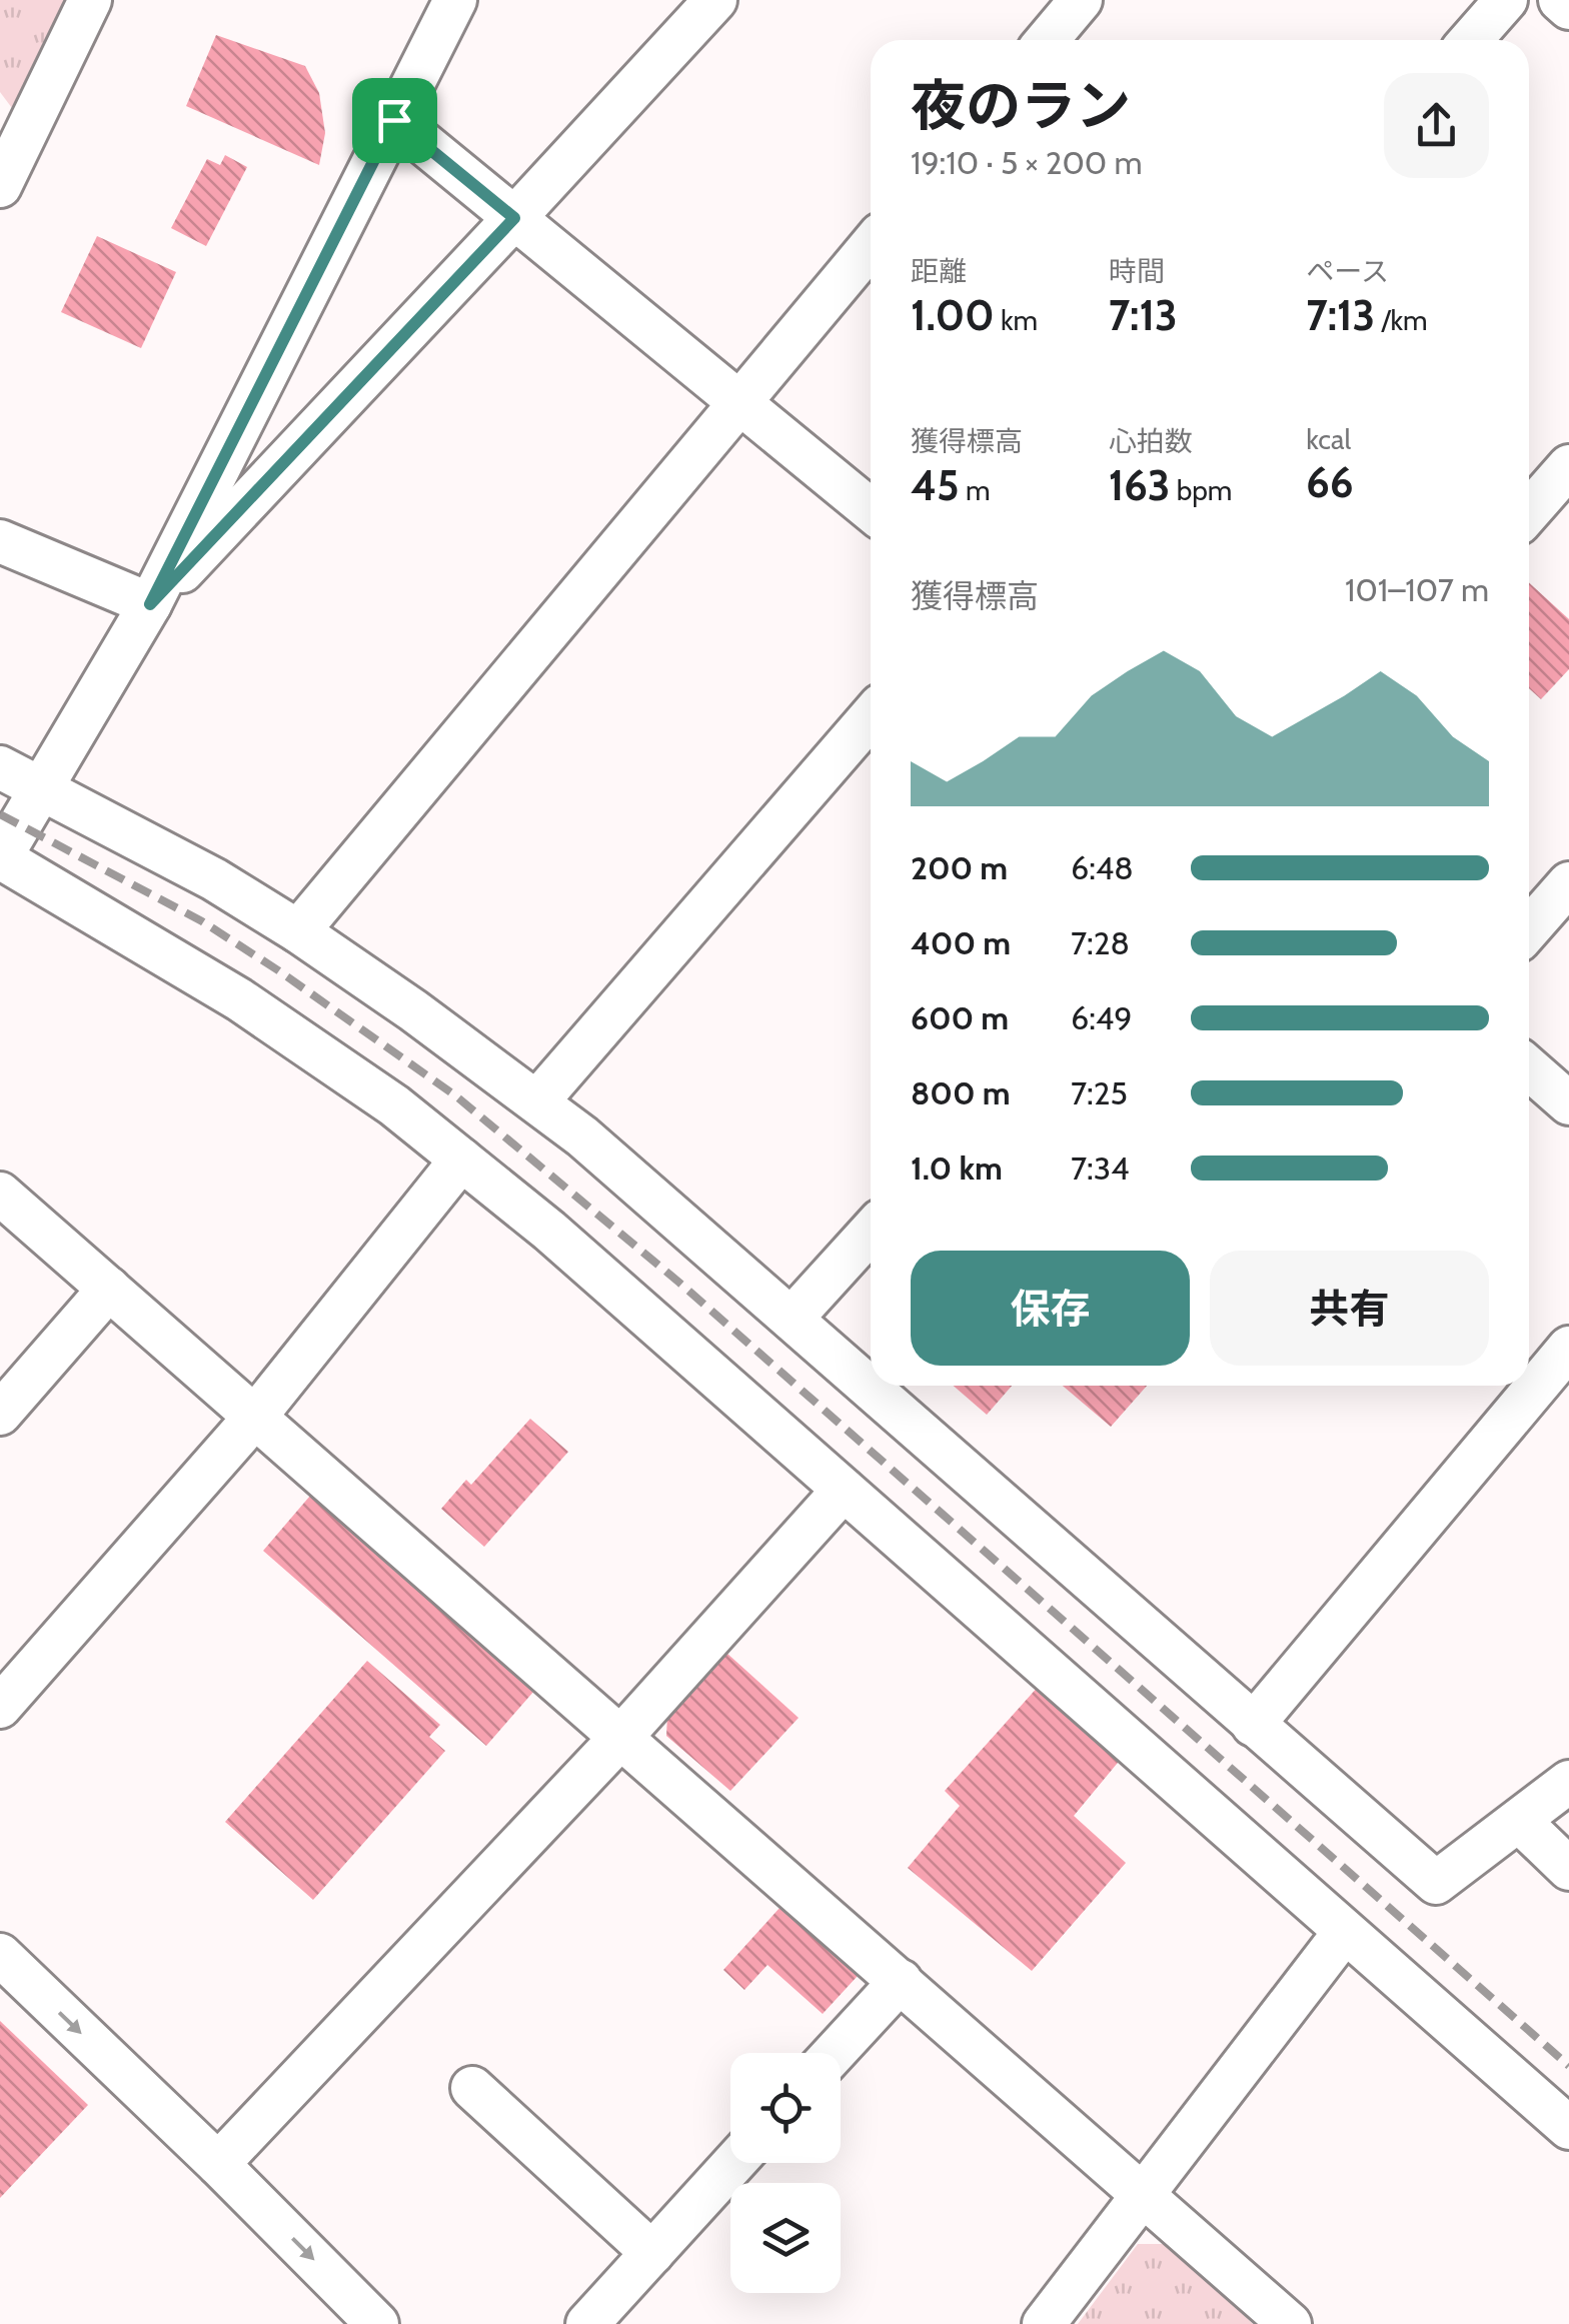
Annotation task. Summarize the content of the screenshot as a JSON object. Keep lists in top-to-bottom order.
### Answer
{
  "page": {
    "heading": ["夜のラン", "19:10 · 5 × 200 m"],
    "stats": [
      ["距離", "1.00 km"],
      ["時間", "7:13"],
      ["ペース", "7:13 /km"],
      ["獲得標高", "45 m"],
      ["心拍数", "163 bpm"],
      ["kcal", "66"]
    ],
    "chart": ["獲得標高", "101–107 m"],
    "list": [
      {
        "name": "200 m",
        "note": "6:48"
      },
      {
        "name": "400 m",
        "note": "7:28"
      },
      {
        "name": "600 m",
        "note": "6:49"
      },
      {
        "name": "800 m",
        "note": "7:25"
      },
      {
        "name": "1.0 km",
        "note": "7:34"
      }
    ],
    "buttons": ["保存", "共有"]
  }
}
